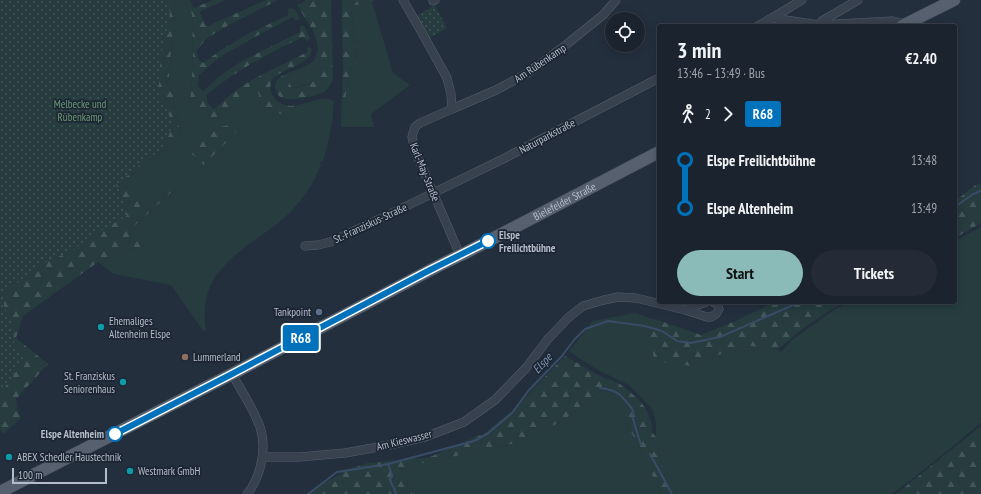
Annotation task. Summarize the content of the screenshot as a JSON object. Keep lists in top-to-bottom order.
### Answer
{
  "streets": {
    "main road": ["Bielefelder Straße"],
    "street": [
      "Am Rübenkamp",
      "Naturparkstraße",
      "Karl-May-Straße",
      "St.-Franziskus-Straße",
      "Am Kieswasser"
    ]
  },
  "crossings": [
    ["Am Rübenkamp", "Karl-May-Straße"],
    ["Naturparkstraße", "Karl-May-Straße"],
    ["Naturparkstraße", "St.-Franziskus-Straße"],
    ["Karl-May-Straße", "Bielefelder Straße"],
    ["Karl-May-Straße", "St.-Franziskus-Straße"]
  ],
  "water": ["Elspe"],
  "parks": ["Melbecke und Rübenkamp"],
  "places": [
    "Elspe Freilichtbühne",
    "Tankpoint",
    "Ehemaliges Altenheim Elspe",
    "Lummerland",
    "St. Franziskus Seniorenhaus",
    "Elspe Altenheim",
    "ABEX Schedler Haustechnik",
    "Westmark GmbH"
  ],
  "lines": ["bus line R68"],
  "scale_bar": "100 m",
  "page": {
    "on_map": "R68",
    "heading": ["3 min", "13:46 – 13:49 · Bus", "€2.40"],
    "legs": ["2", "R68"],
    "list": [
      {
        "name": "Elspe Freilichtbühne",
        "value": "13:48"
      },
      {
        "name": "Elspe Altenheim",
        "value": "13:49"
      }
    ],
    "buttons": ["Start", "Tickets"],
    "scale": "100 m"
  }
}
